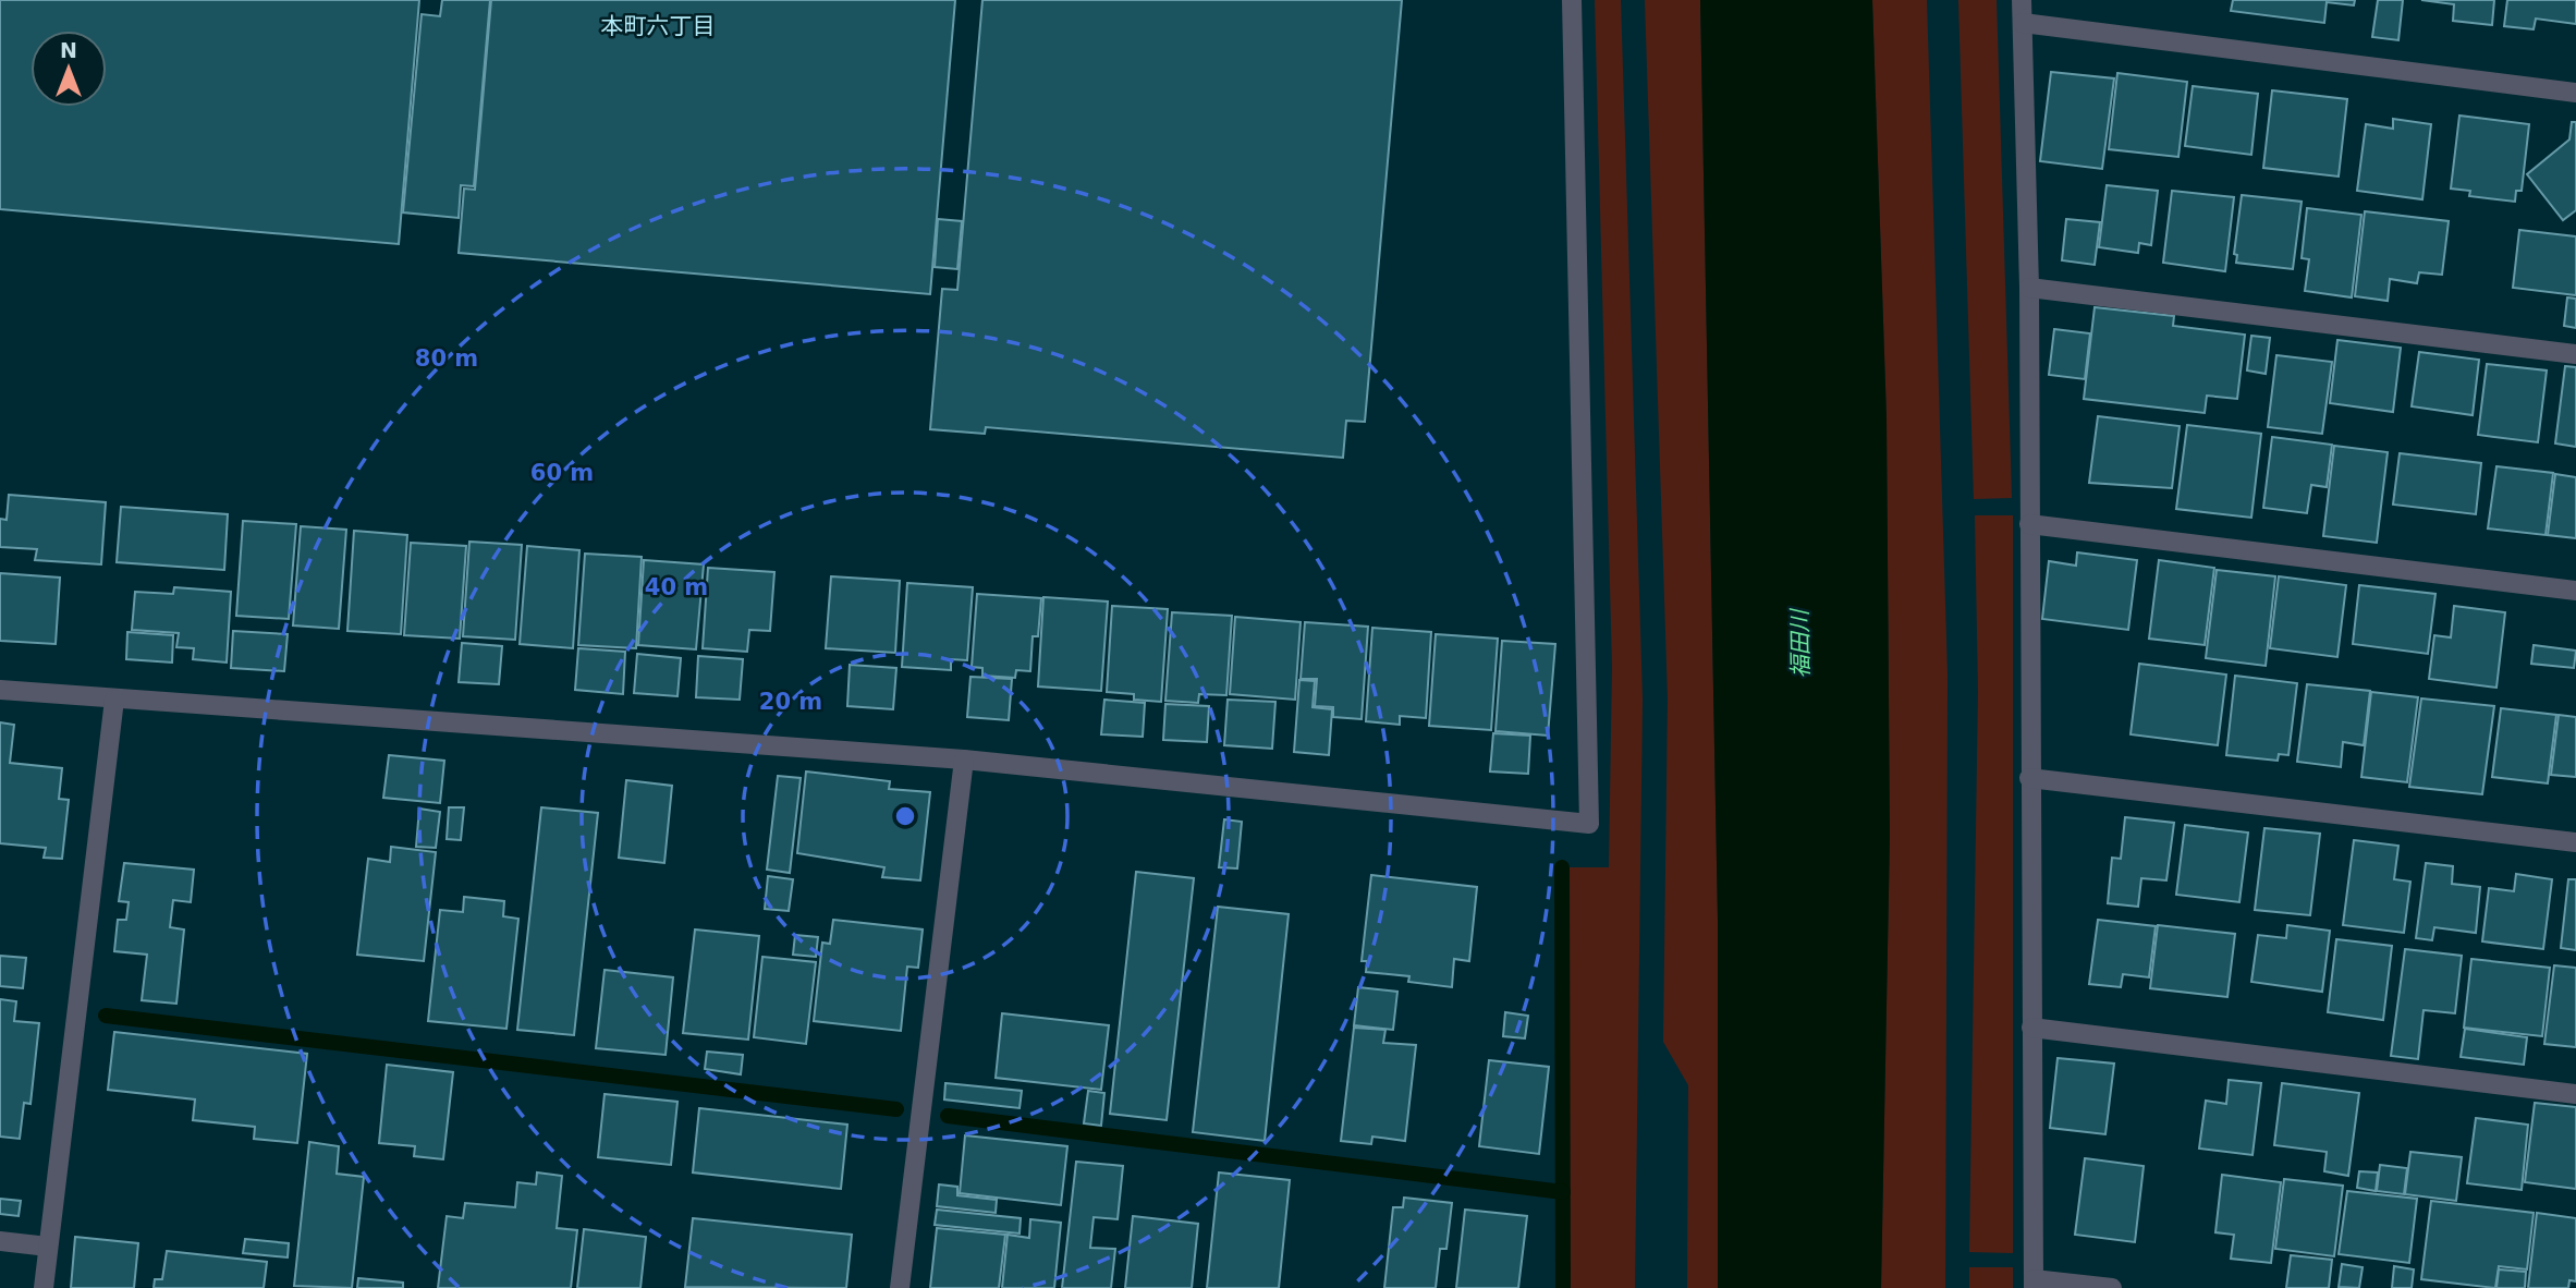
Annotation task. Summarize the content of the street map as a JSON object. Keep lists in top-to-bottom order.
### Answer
{
  "districts": ["本町六丁目"],
  "water": ["福田川"],
  "north": "top",
  "rings": [
    "80 m",
    "60 m",
    "40 m",
    "20 m"
  ]
}
